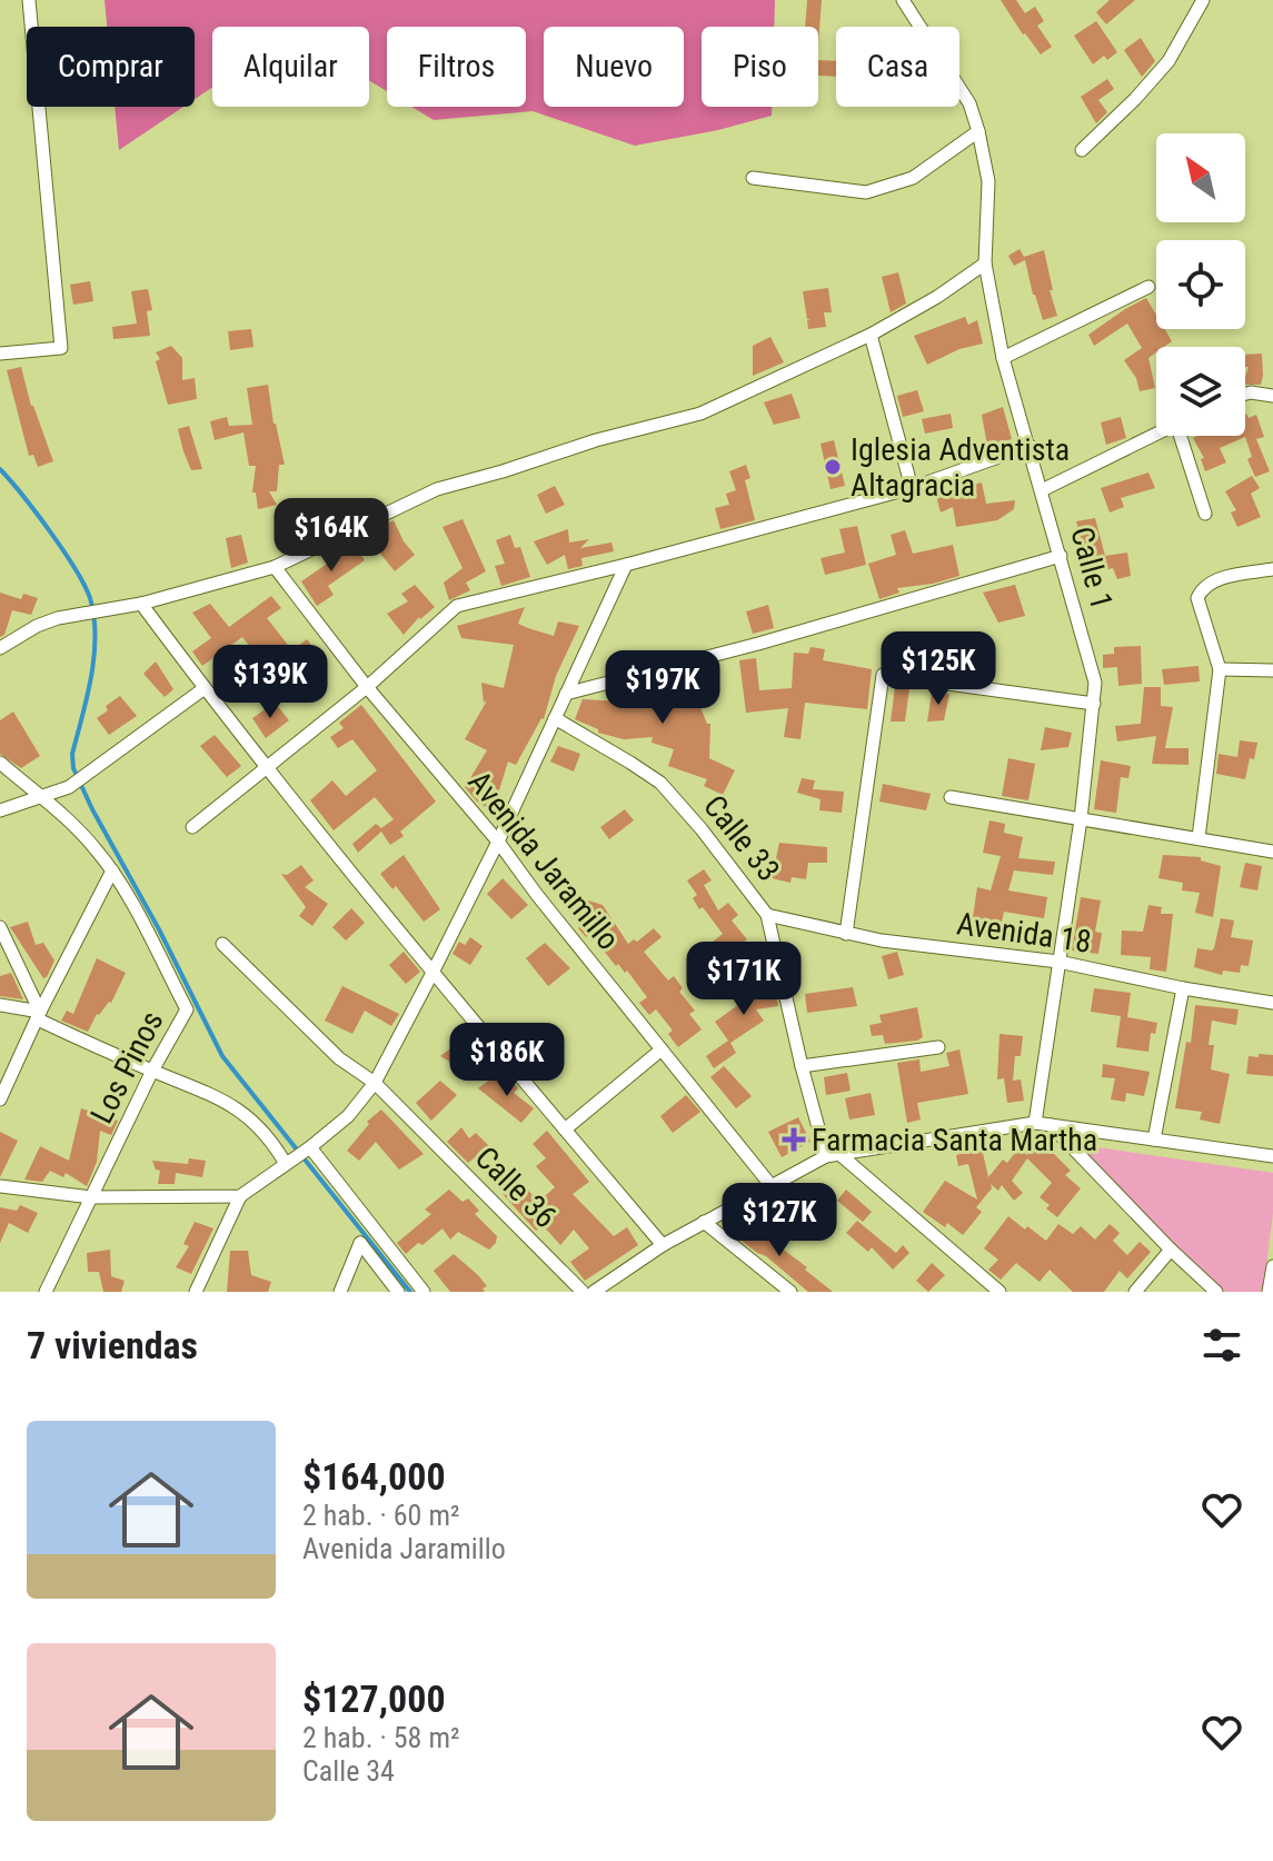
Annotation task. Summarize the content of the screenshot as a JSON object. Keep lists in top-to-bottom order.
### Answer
{
  "streets": {
    "street": [
      "Calle 1",
      "Calle 33",
      "Avenida Jaramillo",
      "Avenida 18",
      "Los Pinos",
      "Calle 36"
    ]
  },
  "crossings": [
    ["Calle 1", "Avenida 18"],
    ["Calle 33", "Avenida 18"]
  ],
  "places": {
    "other": ["Iglesia Adventista Altagracia"],
    "health": ["Farmacia Santa Martha"]
  },
  "north": "top left",
  "page": {
    "chip": [
      "Comprar",
      "Alquilar",
      "Filtros",
      "Nuevo",
      "Piso",
      "Casa"
    ],
    "price": [
      "$164K",
      "$125K",
      "$139K",
      "$197K",
      "$171K",
      "$186K",
      "$127K"
    ],
    "heading": "7 viviendas",
    "list": [
      {
        "name": "$164,000",
        "note": "2 hab. · 60 m² · Avenida Jaramillo"
      },
      {
        "name": "$127,000",
        "note": "2 hab. · 58 m² · Calle 34"
      }
    ]
  }
}
